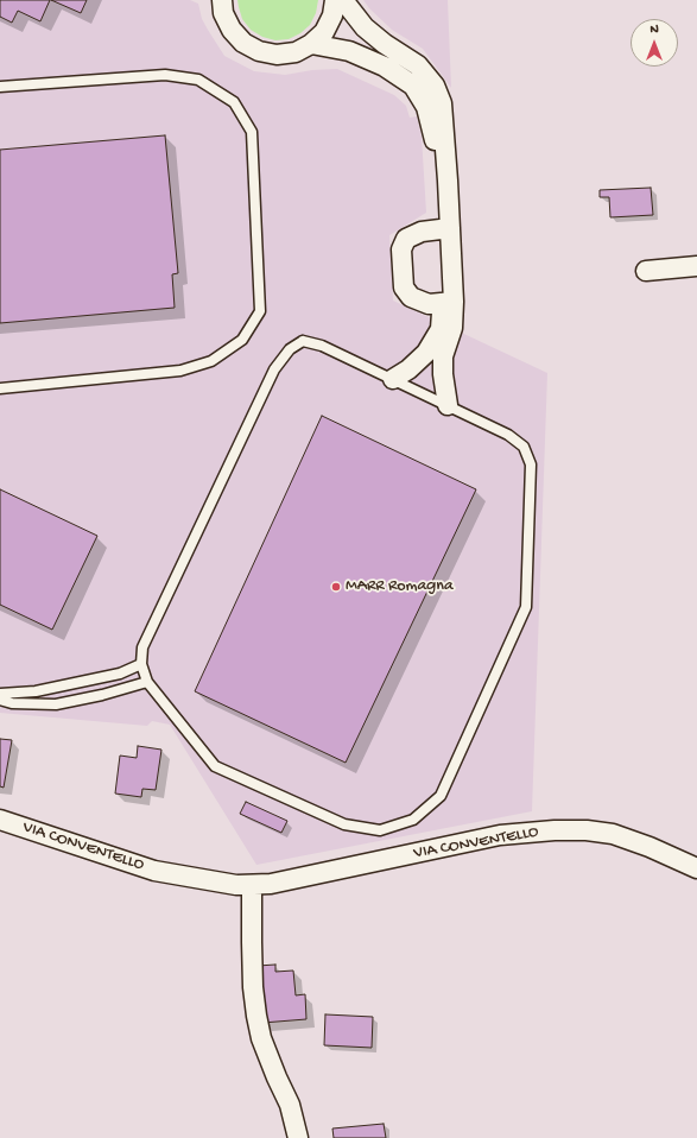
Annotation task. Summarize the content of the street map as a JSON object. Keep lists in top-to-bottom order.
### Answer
{
  "streets": {
    "street": ["VIA CONVENTELLO"]
  },
  "places": ["MARR Romagna"],
  "north": "top"
}
